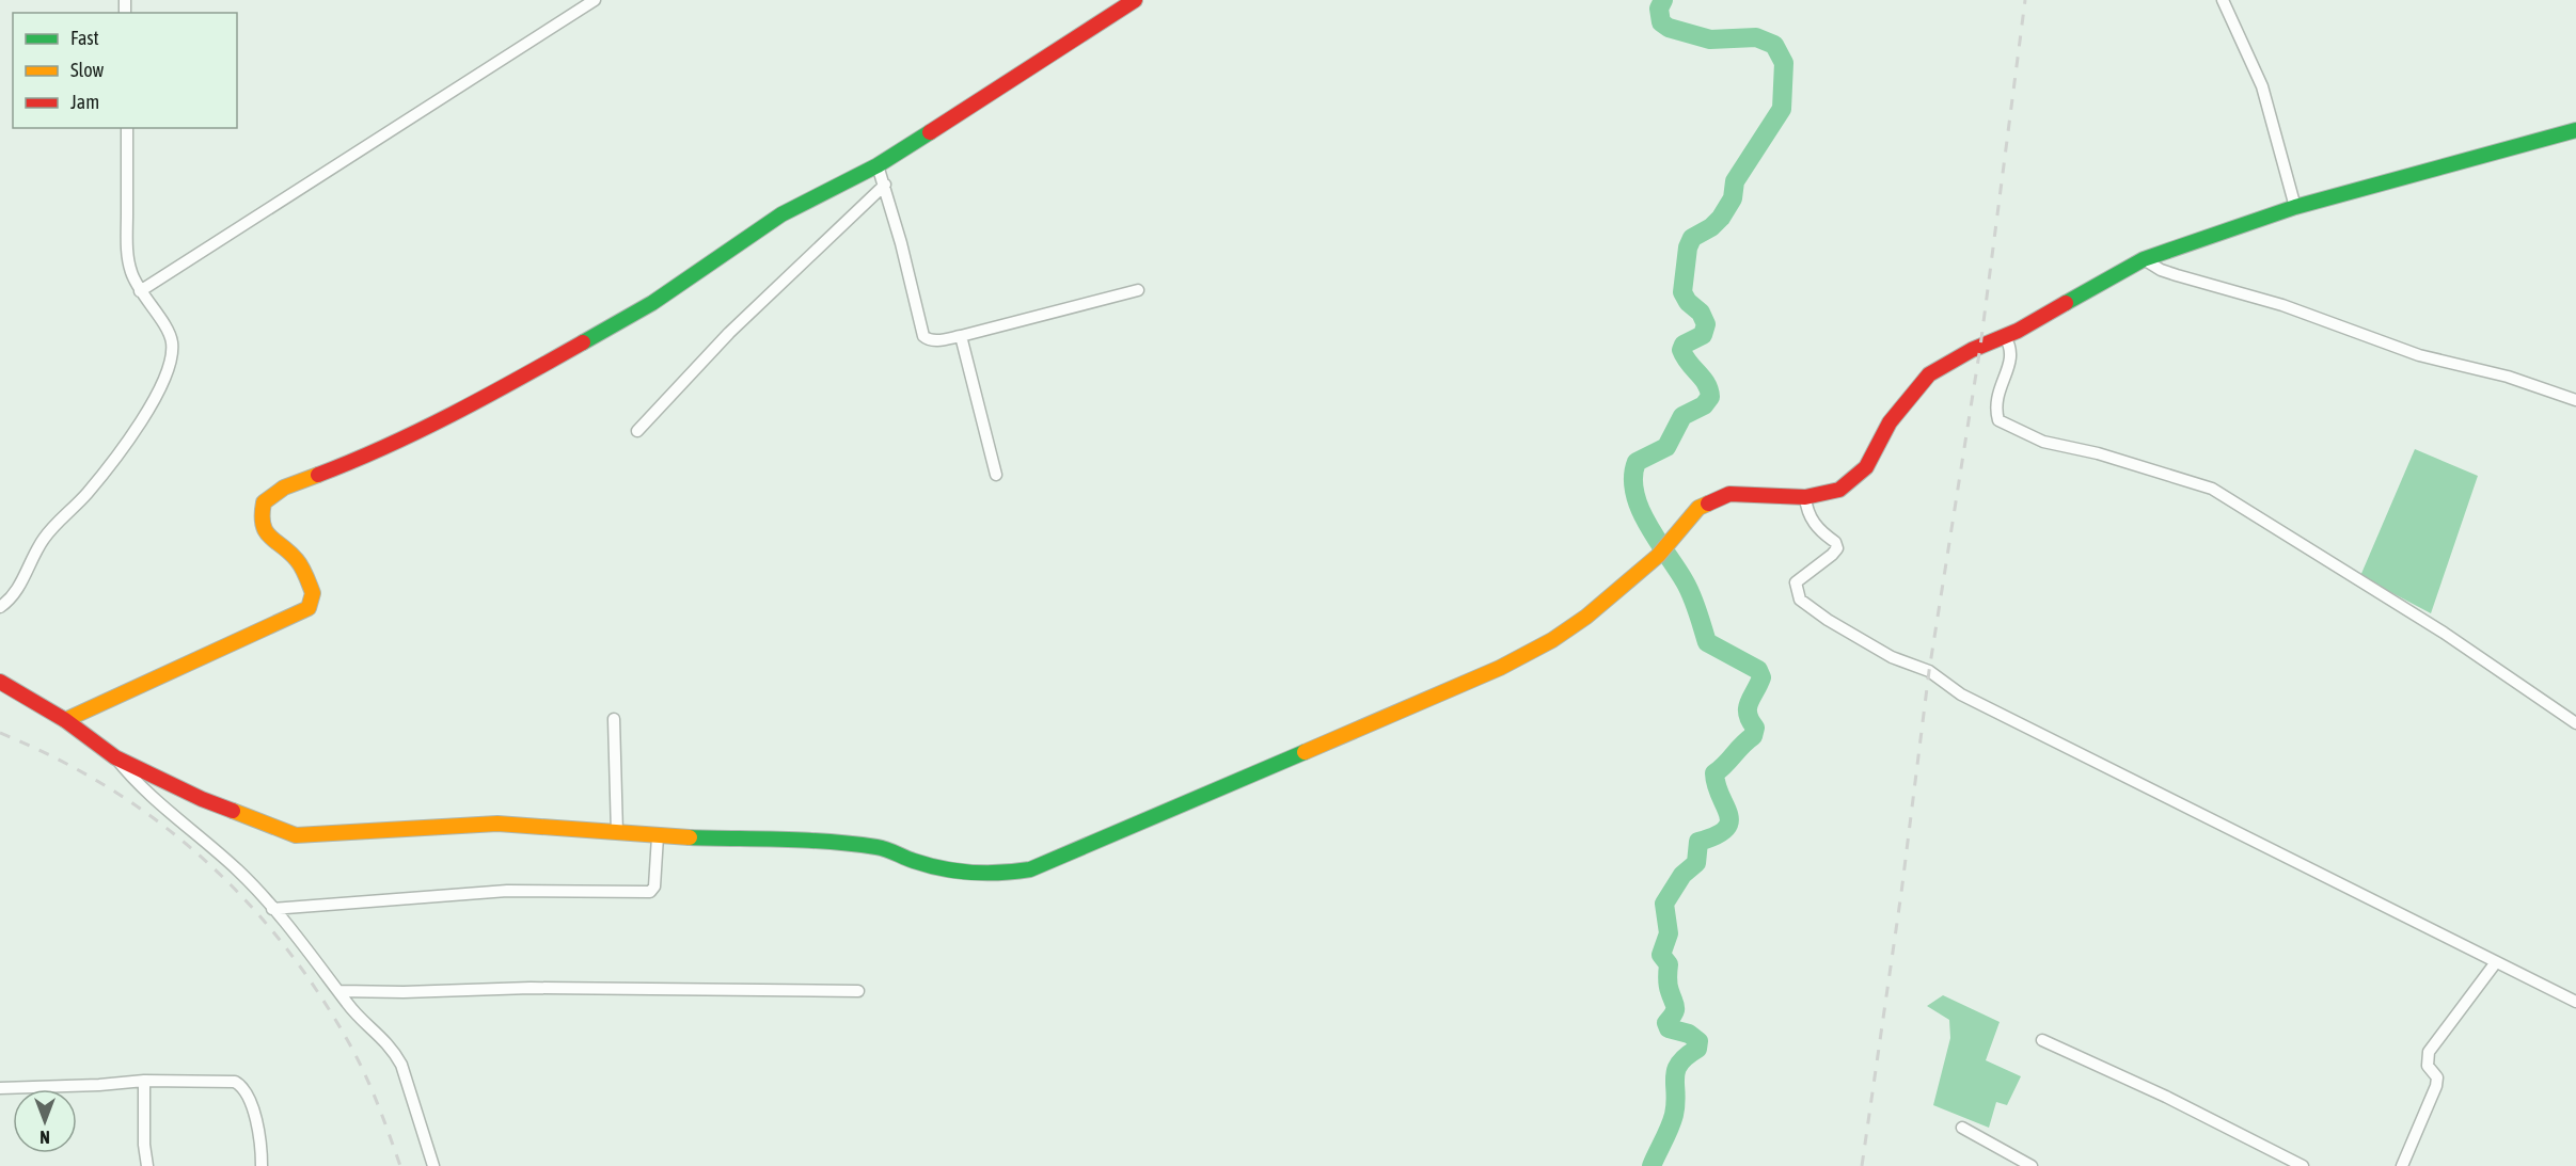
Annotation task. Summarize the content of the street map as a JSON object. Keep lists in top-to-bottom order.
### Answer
{
  "legend": ["Fast", "Slow", "Jam"],
  "north": "bottom"
}
